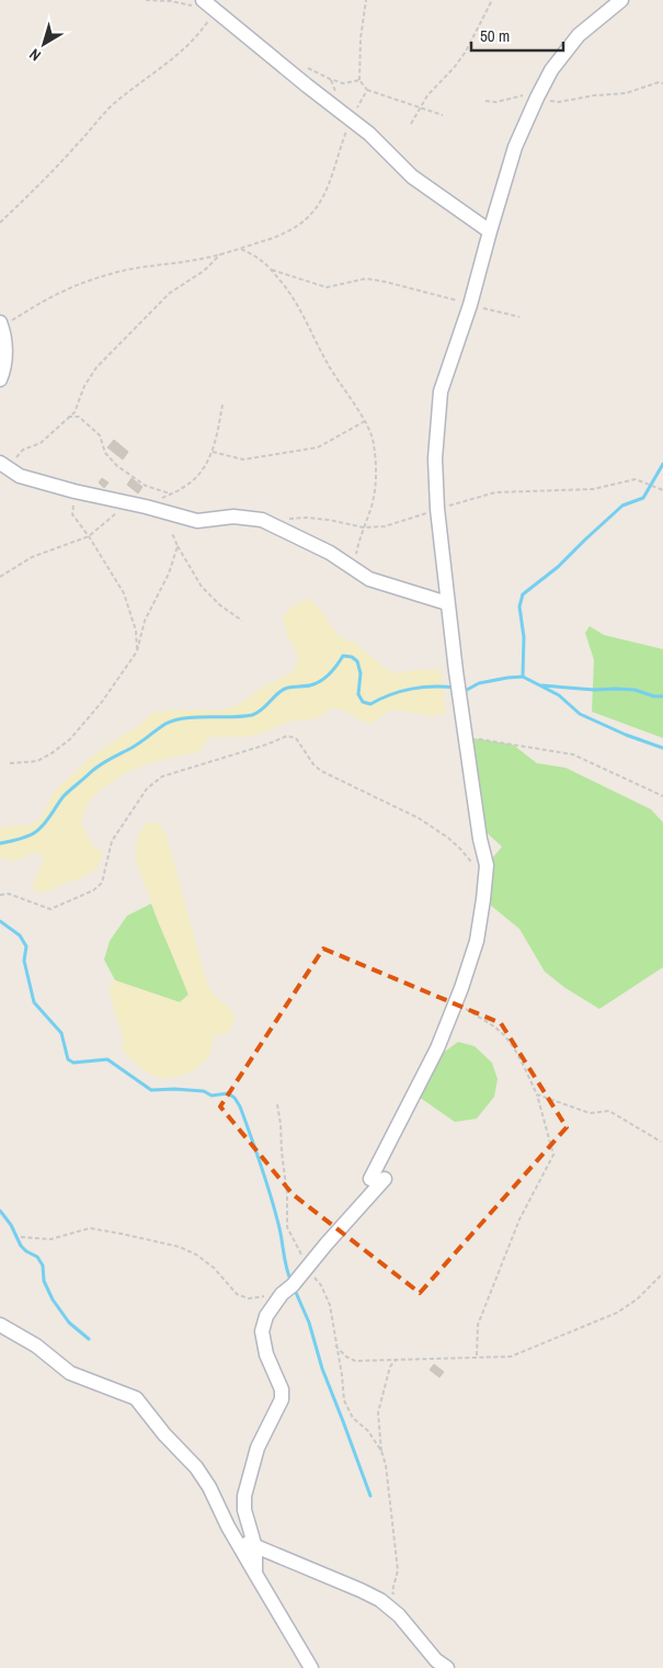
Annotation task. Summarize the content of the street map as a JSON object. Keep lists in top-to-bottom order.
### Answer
{
  "scale_bar": "50 m",
  "north": "bottom left"
}
